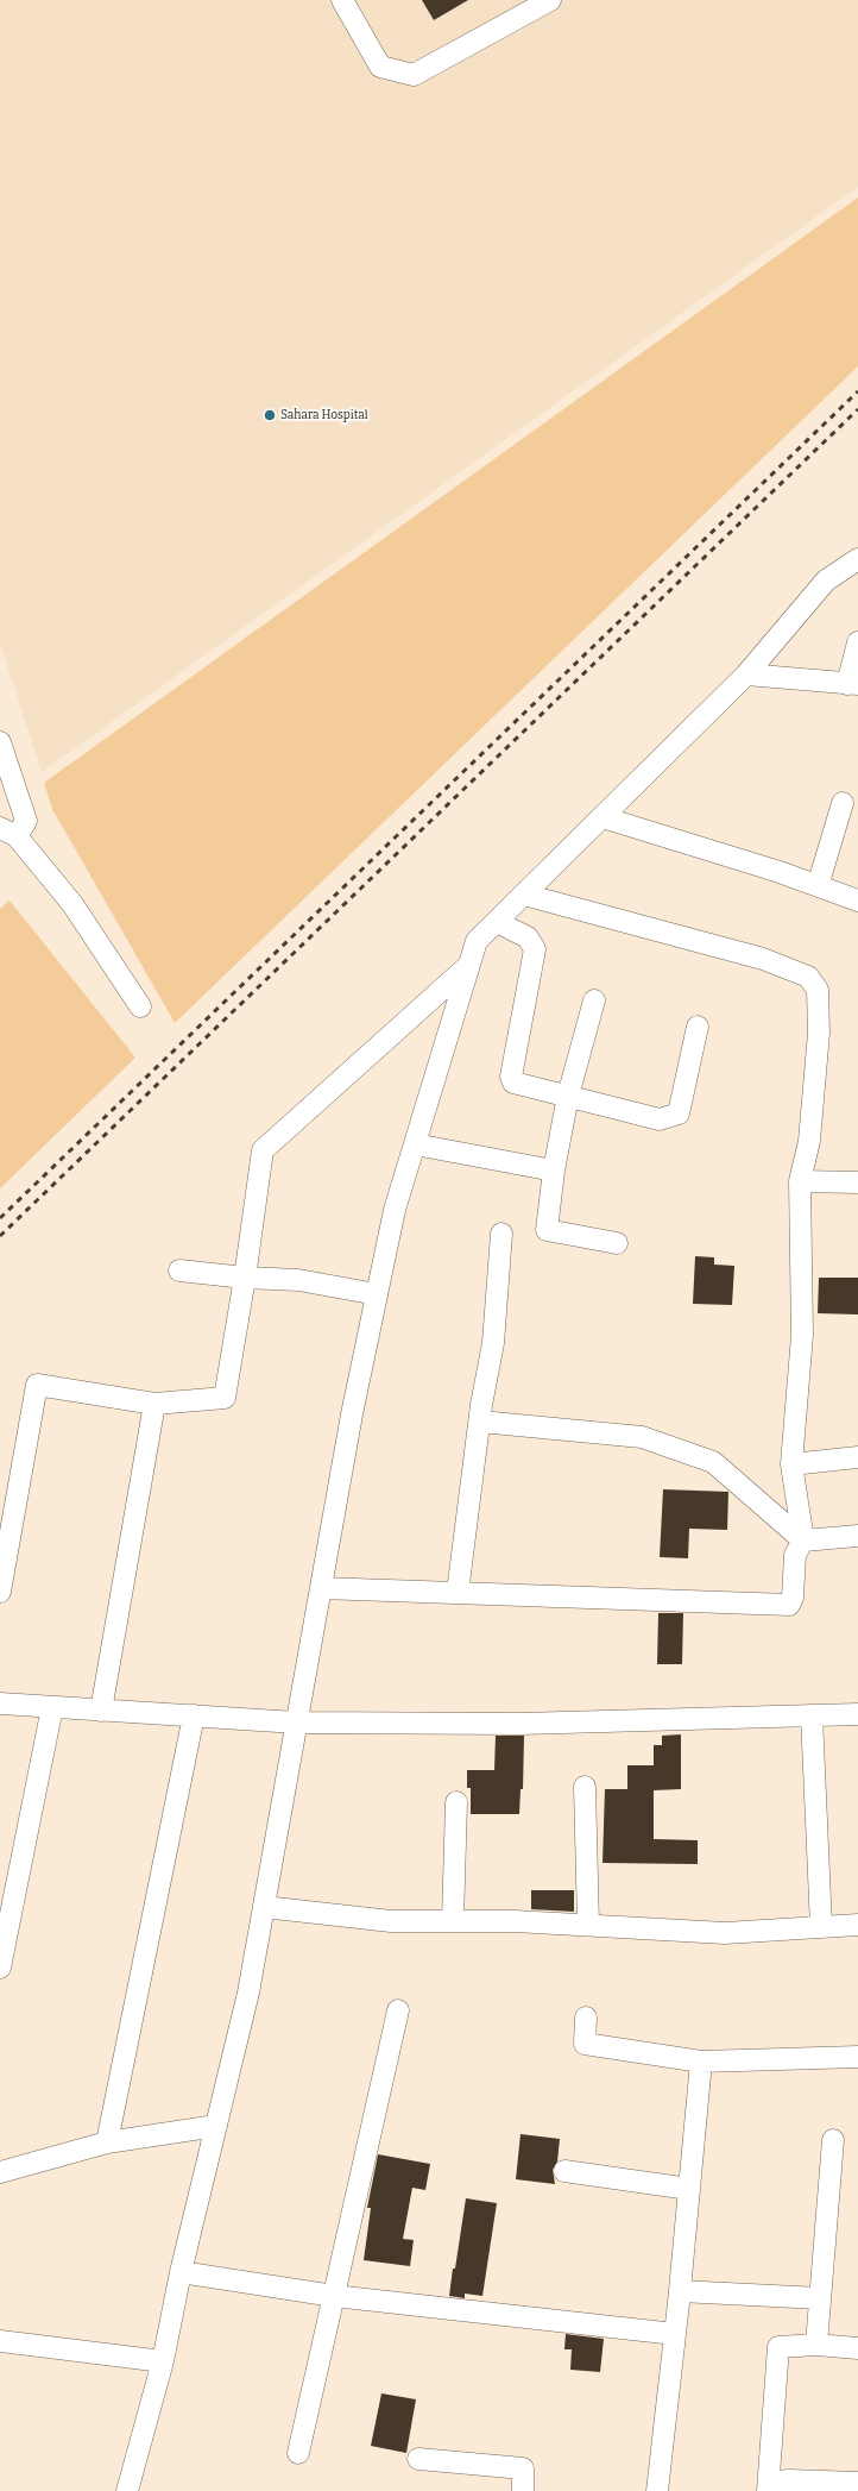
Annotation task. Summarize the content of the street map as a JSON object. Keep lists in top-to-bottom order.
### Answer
{
  "places": ["Sahara Hospital"]
}
